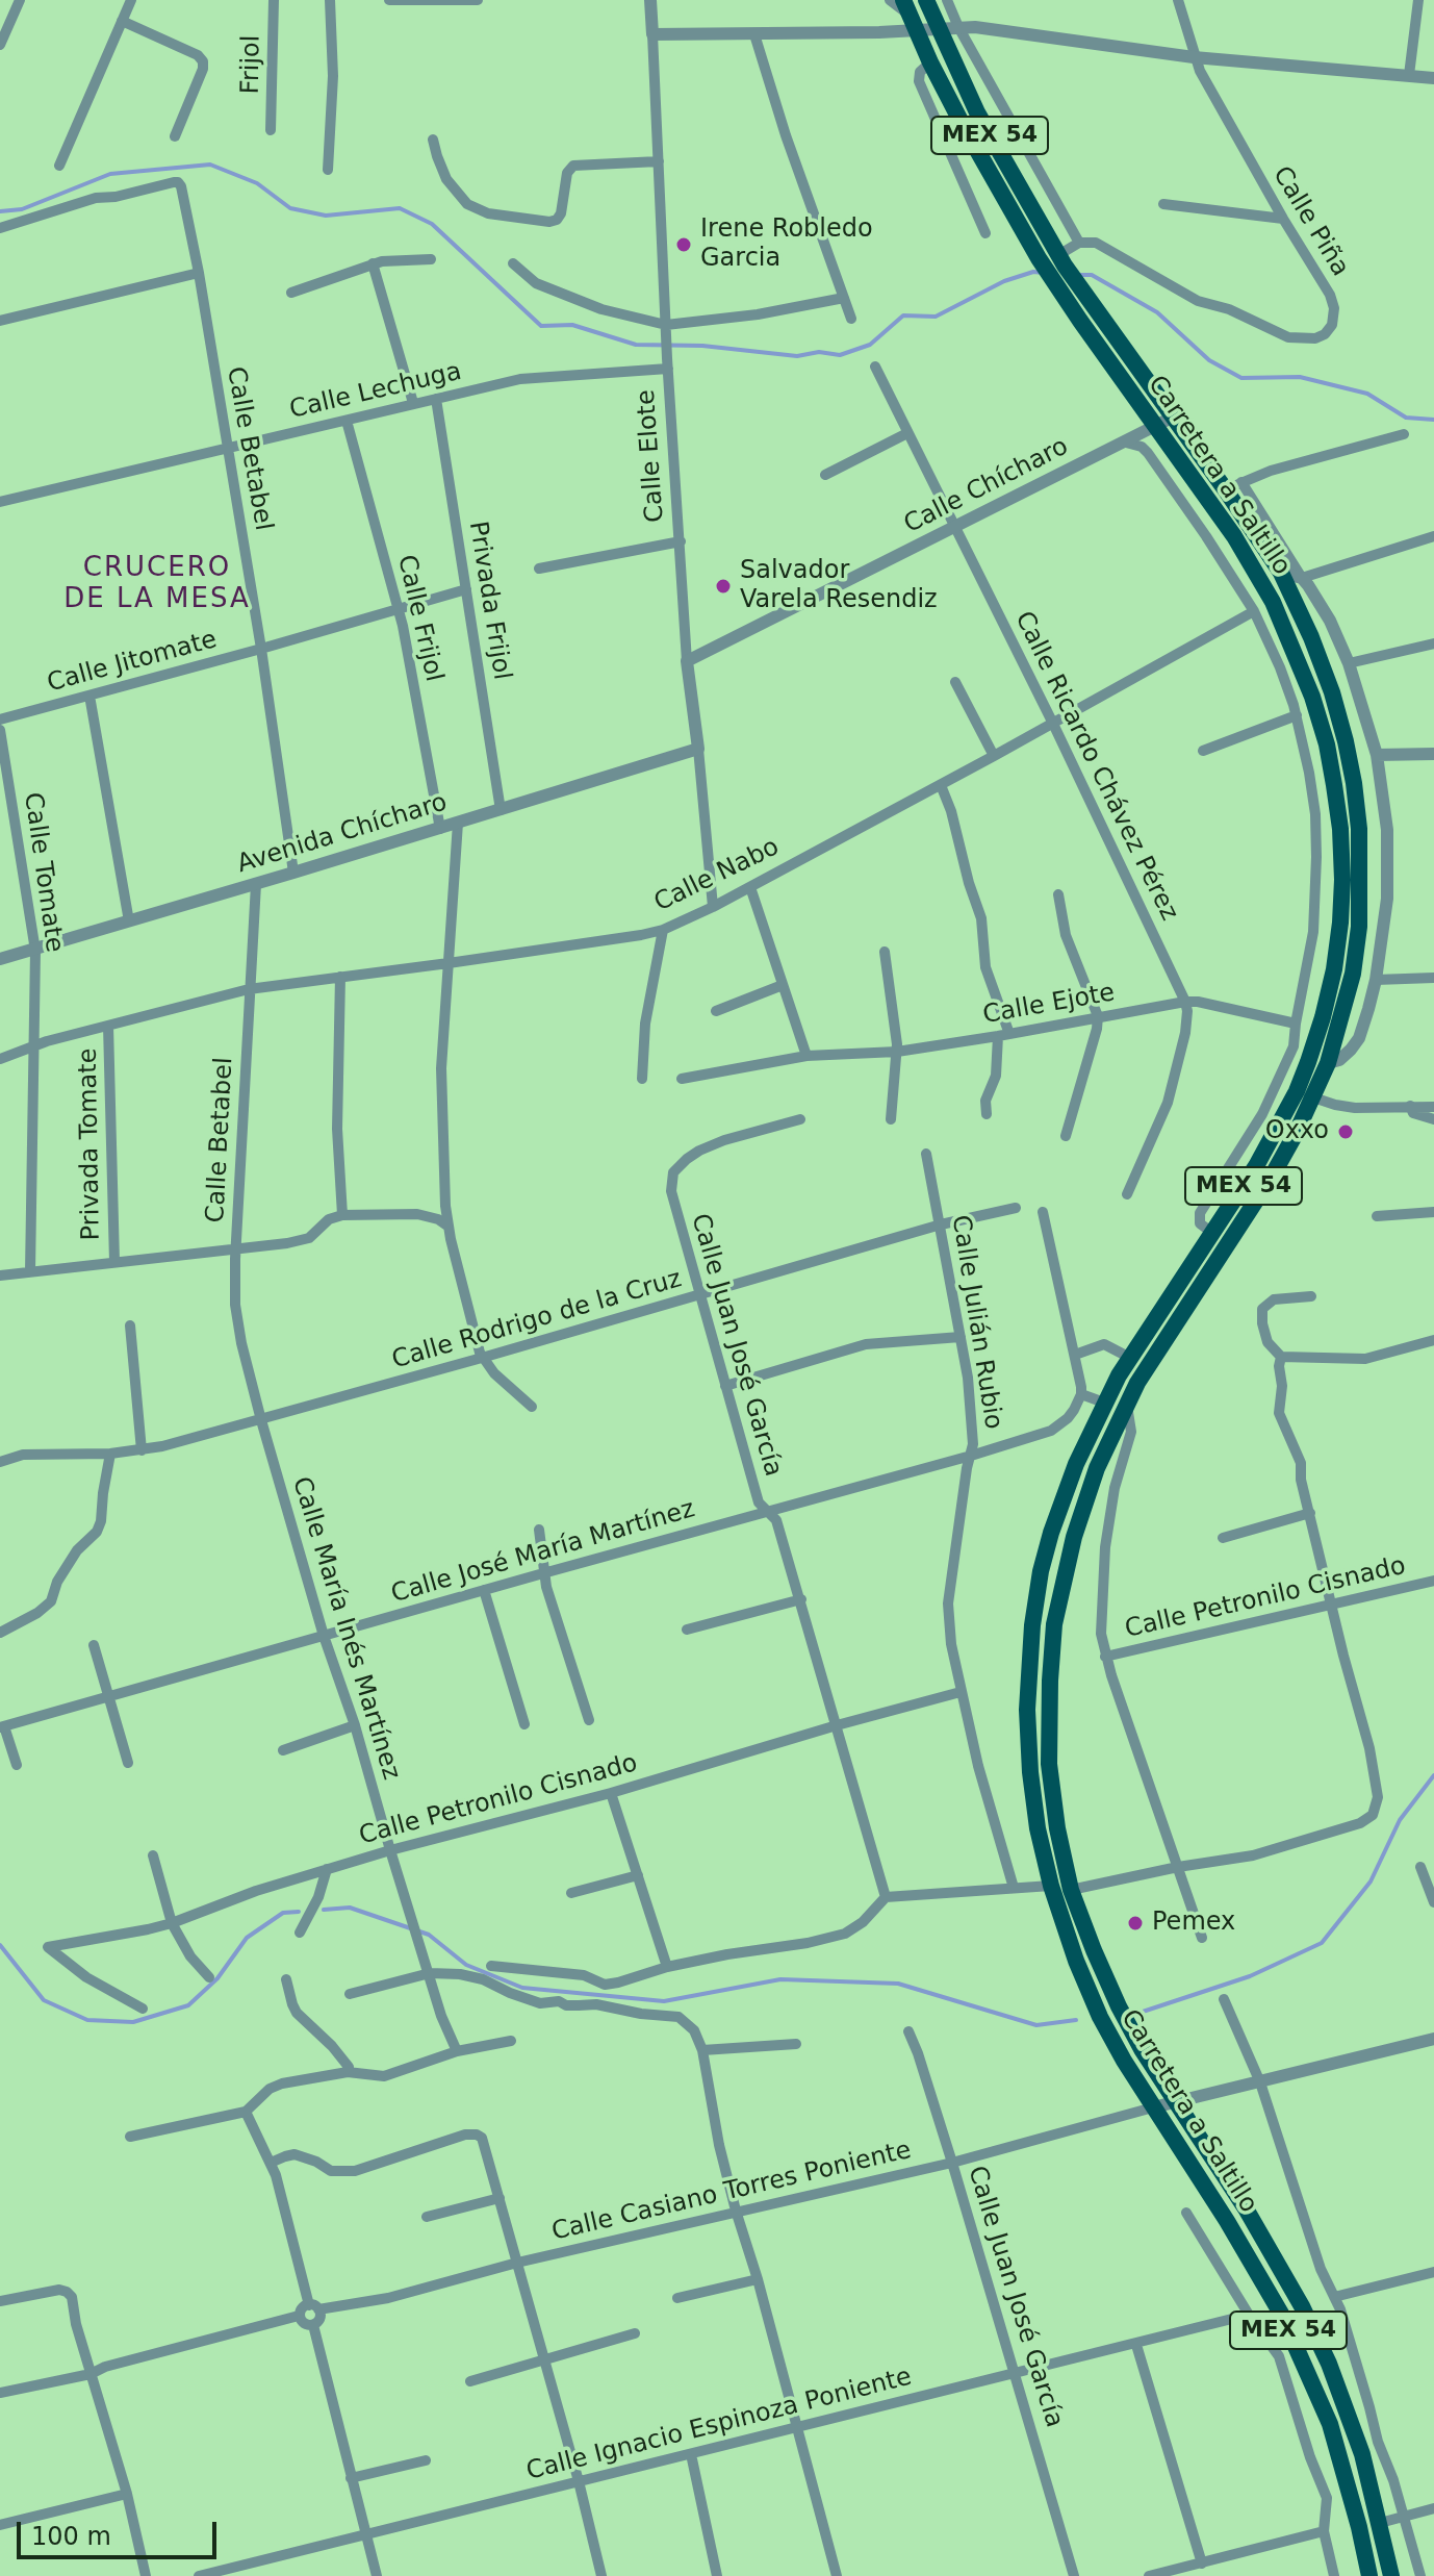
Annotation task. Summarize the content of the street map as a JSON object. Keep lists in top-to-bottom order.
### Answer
{
  "streets": {
    "main road": ["MEX 54", "Carretera a Saltillo"],
    "street": [
      "Frijol",
      "Calle Piña",
      "Calle Lechuga",
      "Calle Betabel",
      "Calle Elote",
      "Calle Chícharo",
      "Privada Frijol",
      "Calle Frijol",
      "Calle Jitomate",
      "Calle Ricardo Chávez Pérez",
      "Avenida Chícharo",
      "Calle Tomate",
      "Calle Nabo",
      "Calle Ejote",
      "Privada Tomate",
      "Calle Rodrigo de la Cruz",
      "Calle Julián Rubio",
      "Calle Juan José García",
      "Calle José María Martínez",
      "Calle Petronilo Cisnado",
      "Calle María Inés Martínez",
      "Calle Casiano Torres Poniente",
      "Calle Ignacio Espinoza Poniente"
    ]
  },
  "crossings": [
    ["Calle Lechuga", "Calle Betabel"],
    ["Calle Lechuga", "Calle Elote"],
    ["Calle Lechuga", "Privada Frijol"],
    ["Calle Lechuga", "Calle Frijol"],
    ["Calle Betabel", "Calle Jitomate"],
    ["Calle Betabel", "Avenida Chícharo"],
    ["Calle Betabel", "Calle Nabo"],
    ["Calle Betabel", "Calle María Inés Martínez"],
    ["Calle Elote", "Calle Chícharo"],
    ["Calle Elote", "Avenida Chícharo"],
    ["Calle Elote", "Calle Nabo"],
    ["Carretera a Saltillo", "Calle Chícharo"],
    ["Carretera a Saltillo", "Calle Casiano Torres Poniente"],
    ["Calle Chícharo", "Calle Ricardo Chávez Pérez"],
    ["Privada Frijol", "Calle Jitomate"],
    ["Privada Frijol", "Avenida Chícharo"],
    ["Calle Frijol", "Calle Jitomate"],
    ["Calle Frijol", "Avenida Chícharo"],
    ["Calle Ricardo Chávez Pérez", "Calle Nabo"],
    ["Calle Ricardo Chávez Pérez", "Calle Ejote"],
    ["Avenida Chícharo", "Calle Tomate"],
    ["Calle Tomate", "Calle Nabo"],
    ["Calle Nabo", "Privada Tomate"],
    ["Calle Rodrigo de la Cruz", "Calle Julián Rubio"],
    ["Calle Rodrigo de la Cruz", "Calle Juan José García"],
    ["Calle Rodrigo de la Cruz", "Calle María Inés Martínez"],
    ["Calle Julián Rubio", "Calle José María Martínez"],
    ["Calle Julián Rubio", "Calle Petronilo Cisnado"],
    ["Calle Juan José García", "Calle José María Martínez"],
    ["Calle Juan José García", "Calle Petronilo Cisnado"],
    ["Calle Juan José García", "Calle Casiano Torres Poniente"],
    ["Calle Juan José García", "Calle Ignacio Espinoza Poniente"],
    ["Calle José María Martínez", "Calle María Inés Martínez"],
    ["Calle Petronilo Cisnado", "Calle María Inés Martínez"]
  ],
  "districts": ["CRUCERO DE LA MESA"],
  "places": [
    "Irene Robledo Garcia",
    "Salvador Varela Resendiz",
    "Oxxo",
    "Pemex"
  ],
  "scale_bar": "100 m"
}
